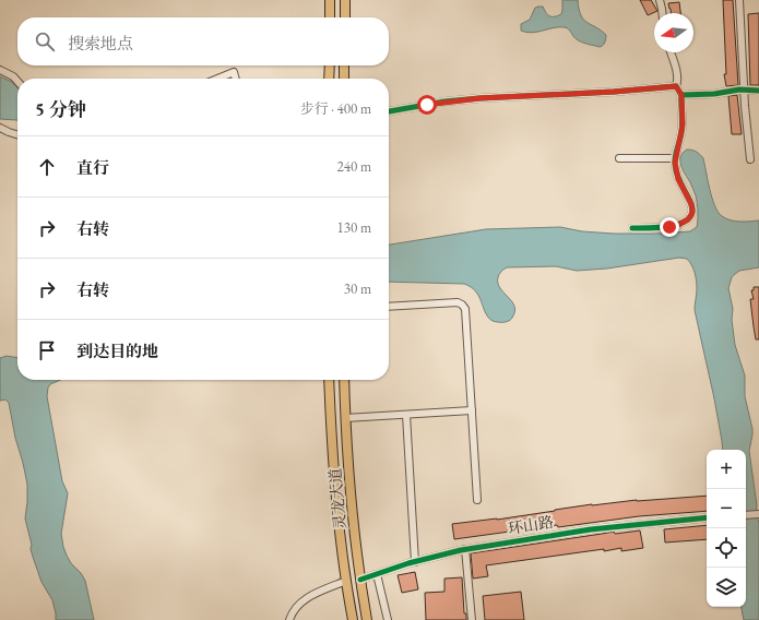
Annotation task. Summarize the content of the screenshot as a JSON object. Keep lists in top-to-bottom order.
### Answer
{
  "streets": {
    "main road": ["灵龙大道"],
    "street": ["环山路"]
  },
  "crossings": [
    ["灵龙大道", "环山路"]
  ],
  "north": "left",
  "page": {
    "search": "搜索地点",
    "heading": ["5 分钟", "步行 · 400 m"],
    "list": [
      ["直行", "240 m"],
      ["右转", "130 m"],
      ["右转", "30 m"],
      "到达目的地"
    ],
    "map_buttons": ["+", "−"]
  }
}
